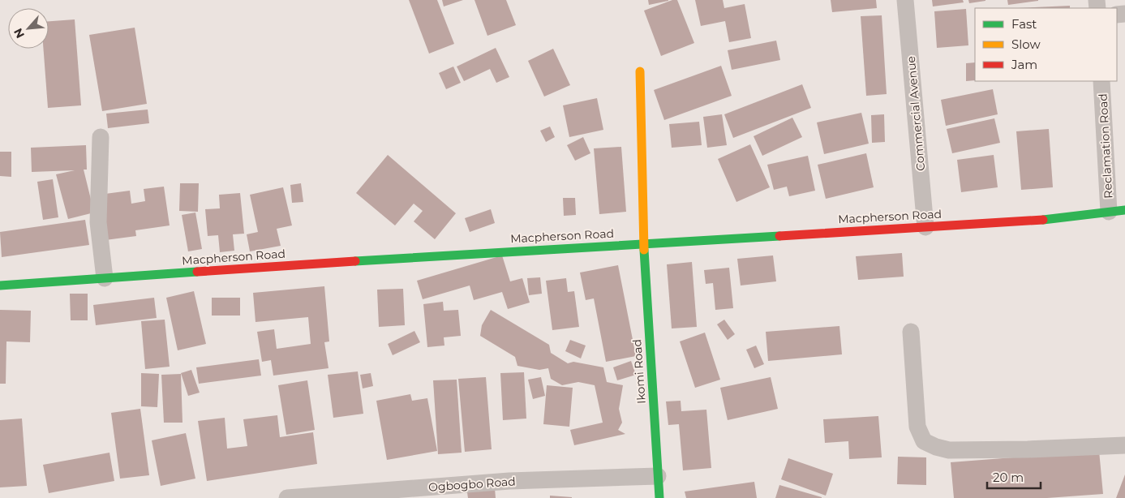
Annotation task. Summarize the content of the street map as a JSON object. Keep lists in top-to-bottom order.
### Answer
{
  "streets": {
    "street": [
      "Commercial Avenue",
      "Reclamation Road",
      "Macpherson Road",
      "Ikomi Road",
      "Ogbogbo Road"
    ]
  },
  "crossings": [
    ["Commercial Avenue", "Macpherson Road"],
    ["Reclamation Road", "Macpherson Road"],
    ["Macpherson Road", "Ikomi Road"],
    ["Ikomi Road", "Ogbogbo Road"]
  ],
  "legend": ["Fast", "Slow", "Jam"],
  "scale_bar": "20 m",
  "north": "bottom left"
}
